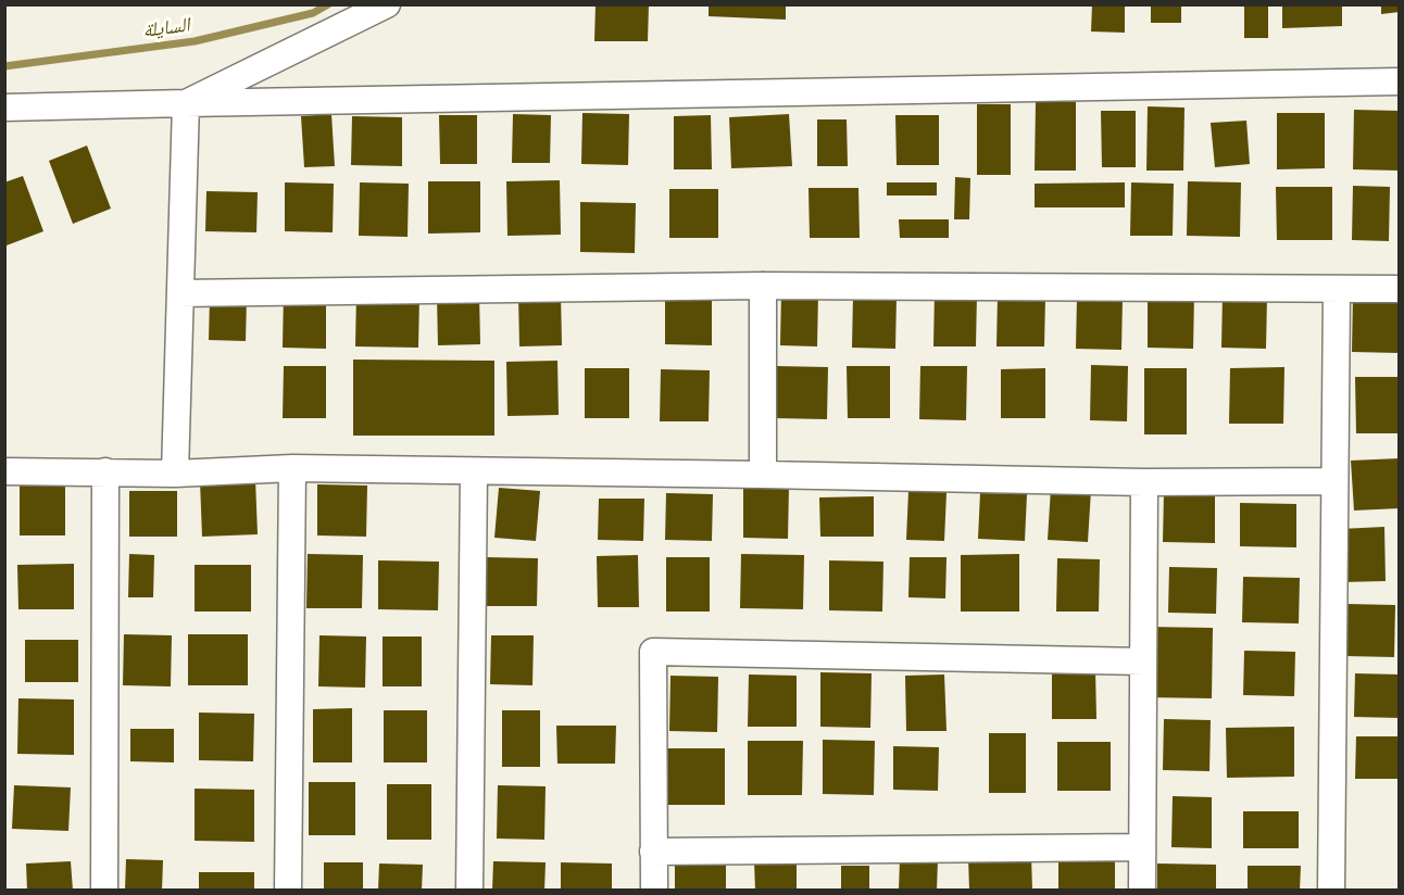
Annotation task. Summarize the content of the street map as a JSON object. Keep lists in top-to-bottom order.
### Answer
{
  "water": ["السايلة"]
}
